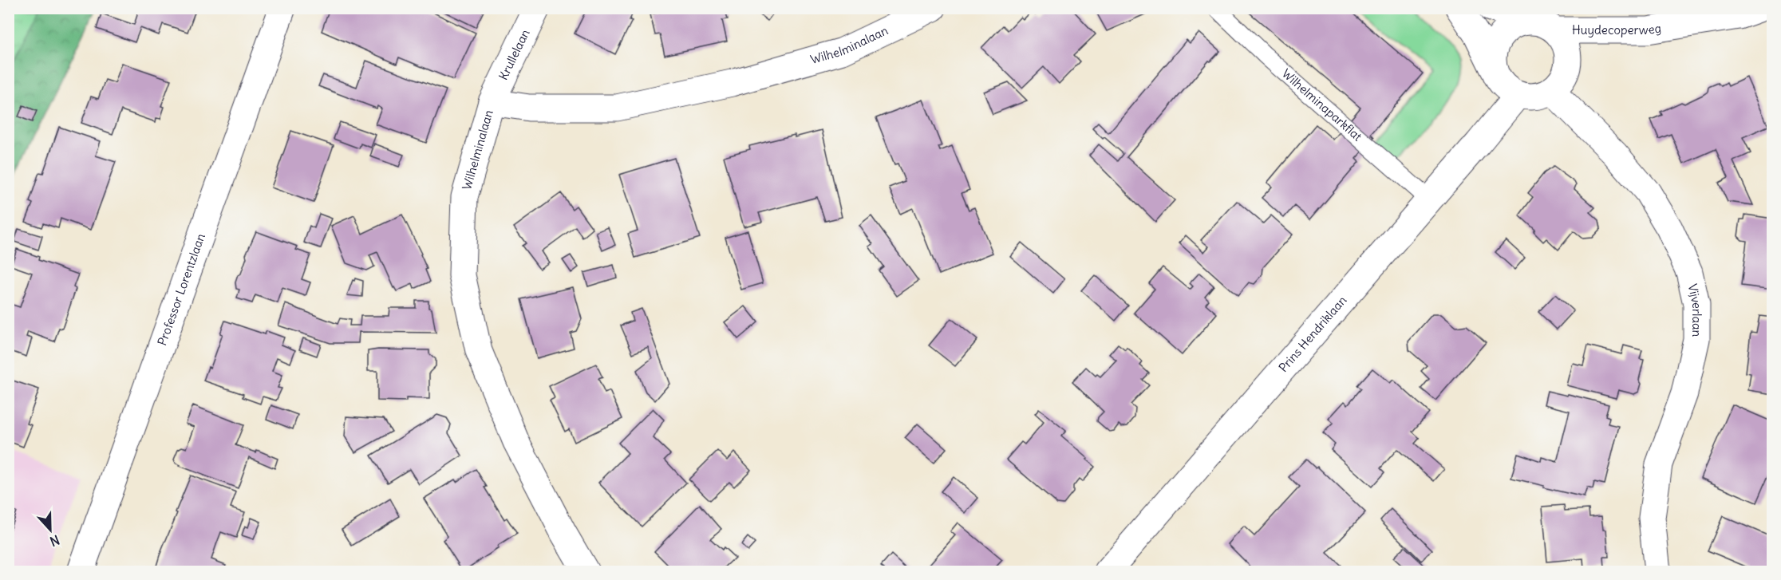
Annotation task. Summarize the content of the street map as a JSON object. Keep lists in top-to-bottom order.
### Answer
{
  "streets": {
    "street": [
      "Huydecoperweg",
      "Wilhelminalaan",
      "Krullelaan",
      "Professor Lorentzlaan",
      "Vijverlaan",
      "Prins Hendriklaan"
    ],
    "lane": ["Wilhelminaparkflat"]
  },
  "crossings": [
    ["Huydecoperweg", "Vijverlaan"],
    ["Huydecoperweg", "Prins Hendriklaan"],
    ["Wilhelminalaan", "Krullelaan"],
    ["Wilhelminaparkflat", "Prins Hendriklaan"],
    ["Vijverlaan", "Prins Hendriklaan"]
  ],
  "north": "bottom"
}
